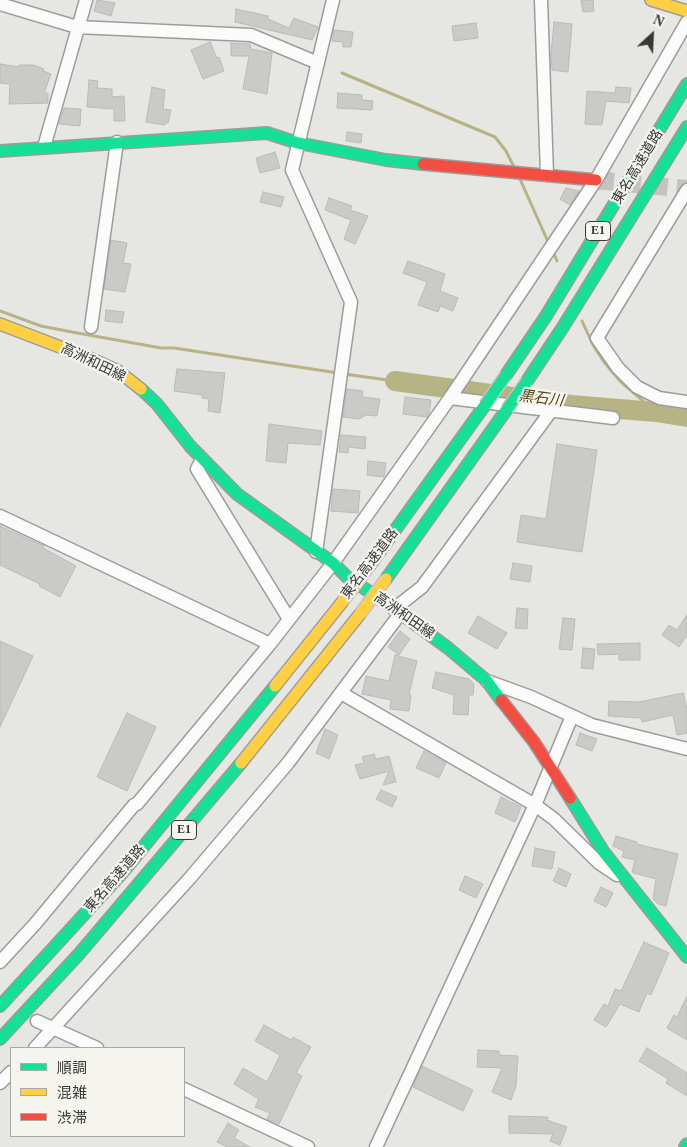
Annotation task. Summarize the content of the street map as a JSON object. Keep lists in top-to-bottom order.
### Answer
{
  "streets": {
    "main road": ["東名高速道路", "E1", "高洲和田線"]
  },
  "water": ["黒石川"],
  "legend": ["順調", "混雑", "渋滞"],
  "north": "top right"
}
